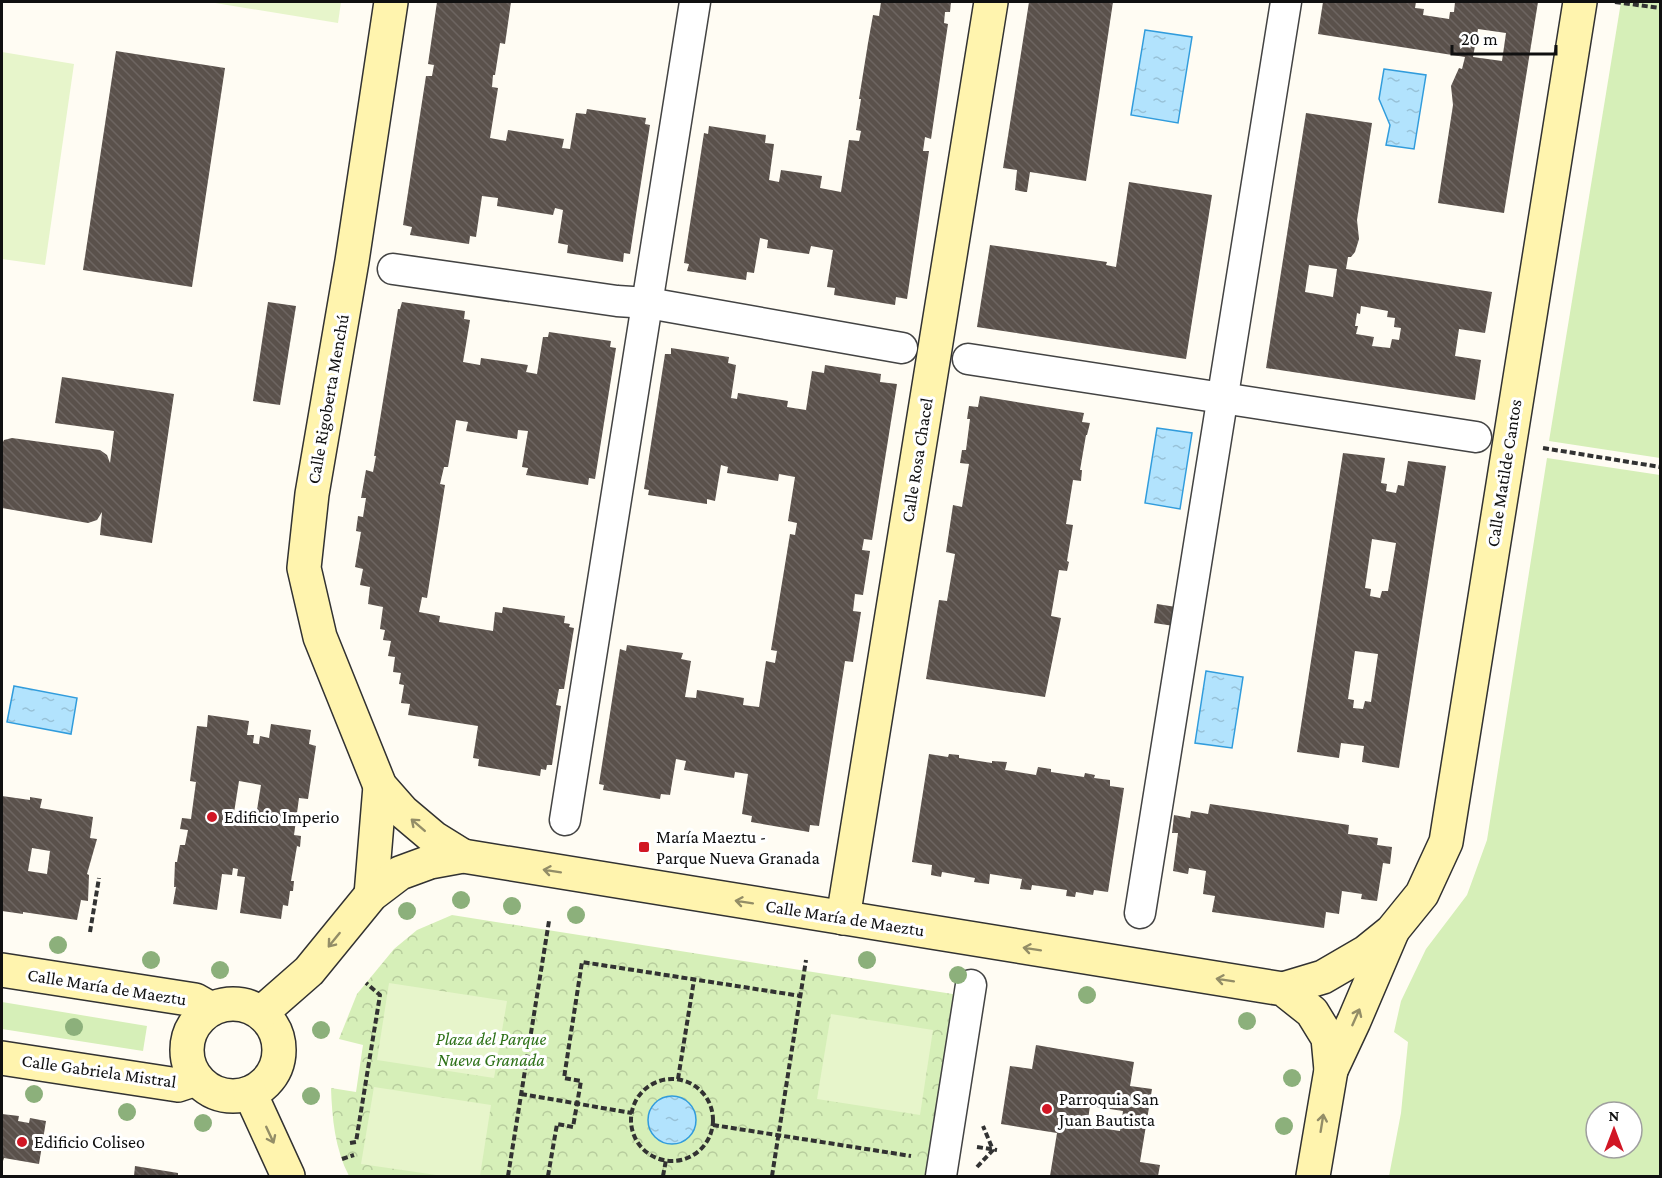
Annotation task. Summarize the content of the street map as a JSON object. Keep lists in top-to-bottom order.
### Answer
{
  "streets": {
    "street": [
      "Calle Rigoberta Menchú",
      "Calle Rosa Chacel",
      "Calle Matilde Cantos",
      "Calle María de Maeztu",
      "Calle Gabriela Mistral"
    ]
  },
  "crossings": [
    ["Calle Rigoberta Menchú", "Calle María de Maeztu"],
    ["Calle Rosa Chacel", "Calle María de Maeztu"],
    ["Calle Matilde Cantos", "Calle María de Maeztu"],
    ["Calle María de Maeztu", "Calle Gabriela Mistral"]
  ],
  "one_way": ["Calle María de Maeztu"],
  "parks": ["Plaza del Parque Nueva Granada"],
  "places": {
    "other": ["Edificio Imperio", "Parroquia San Juan Bautista", "Edificio Coliseo"],
    "transit": ["María Maeztu - Parque Nueva Granada"]
  },
  "scale_bar": "20 m",
  "north": "top"
}
